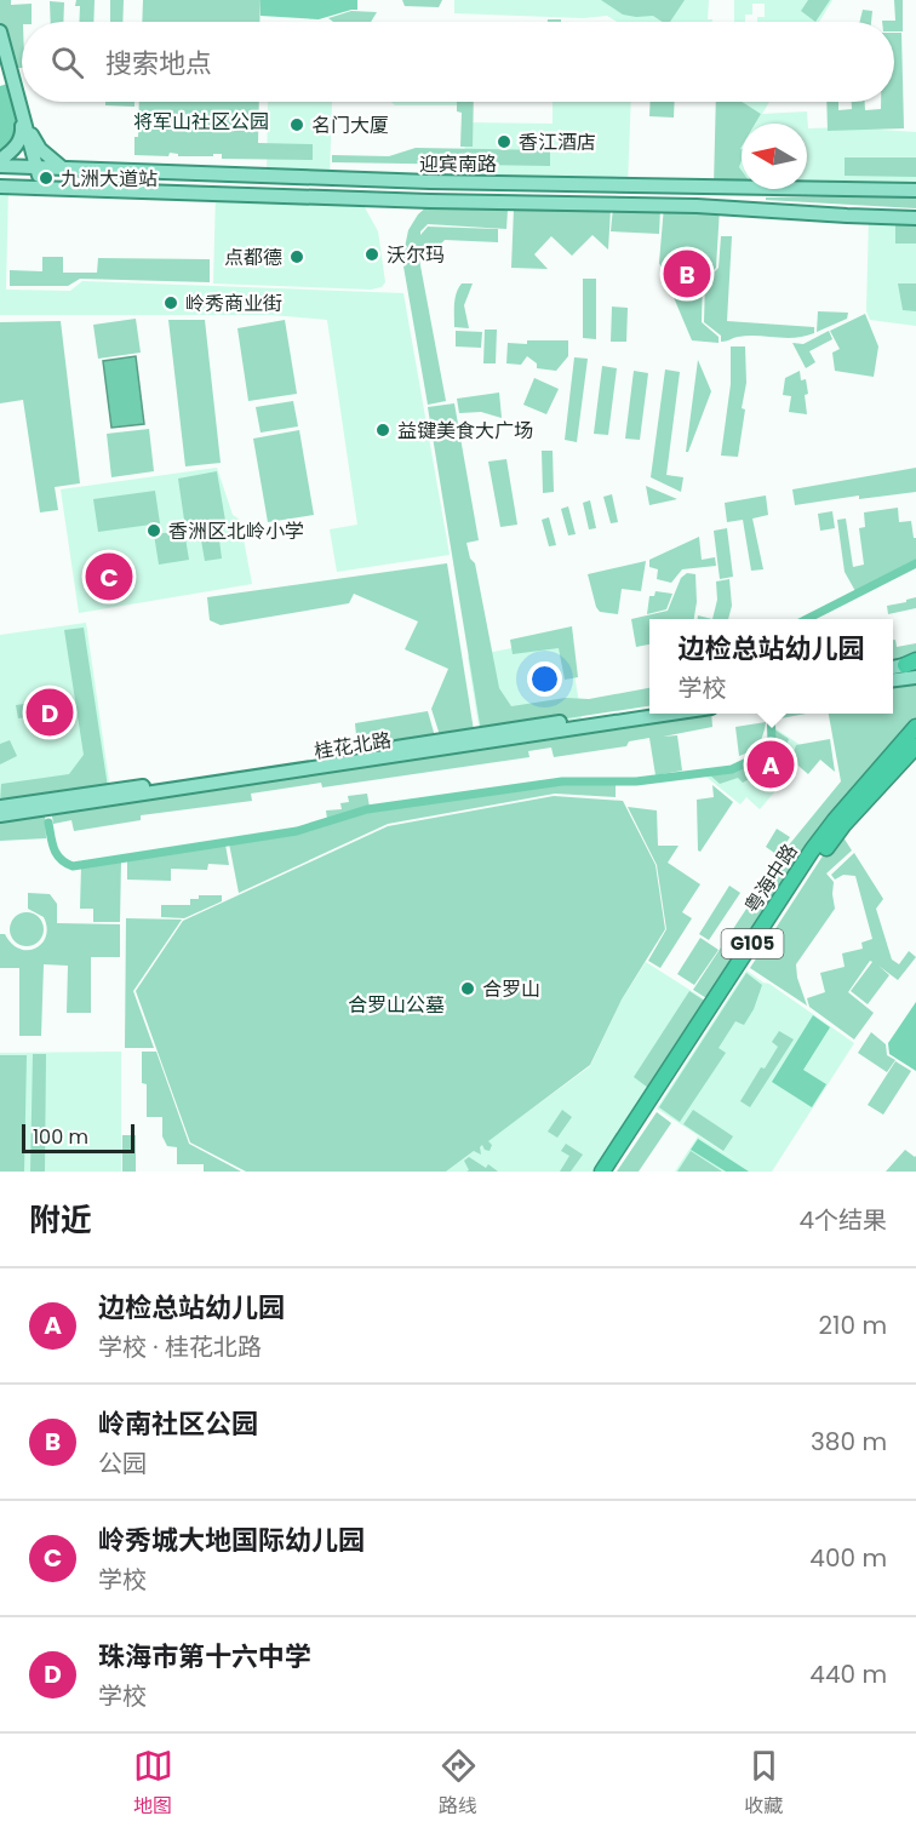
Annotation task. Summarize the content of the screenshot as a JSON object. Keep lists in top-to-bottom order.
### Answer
{
  "streets": {
    "highway": ["粤海中路", "G105"],
    "main road": ["迎宾南路", "桂花北路"]
  },
  "parks": ["将军山社区公园", "合罗山公墓"],
  "places": [
    "名门大厦",
    "香江酒店",
    "九洲大道站",
    "沃尔玛",
    "点都德",
    "岭秀商业街",
    "益键美食大广场",
    "香洲区北岭小学",
    "合罗山"
  ],
  "scale_bar": "100 m",
  "north": "left",
  "page": {
    "search": "搜索地点",
    "pins": [
      "B",
      "C",
      "D",
      "A"
    ],
    "popup": ["边检总站幼儿园", "学校"],
    "scale": "100 m",
    "heading": ["附近", "4个结果"],
    "list": [
      {
        "mark": "A",
        "name": "边检总站幼儿园",
        "note": "学校 · 桂花北路",
        "value": "210 m"
      },
      {
        "mark": "B",
        "name": "岭南社区公园",
        "note": "公园",
        "value": "380 m"
      },
      {
        "mark": "C",
        "name": "岭秀城大地国际幼儿园",
        "note": "学校",
        "value": "400 m"
      },
      {
        "mark": "D",
        "name": "珠海市第十六中学",
        "note": "学校",
        "value": "440 m"
      }
    ],
    "nav": ["地图", "路线", "收藏"]
  }
}
